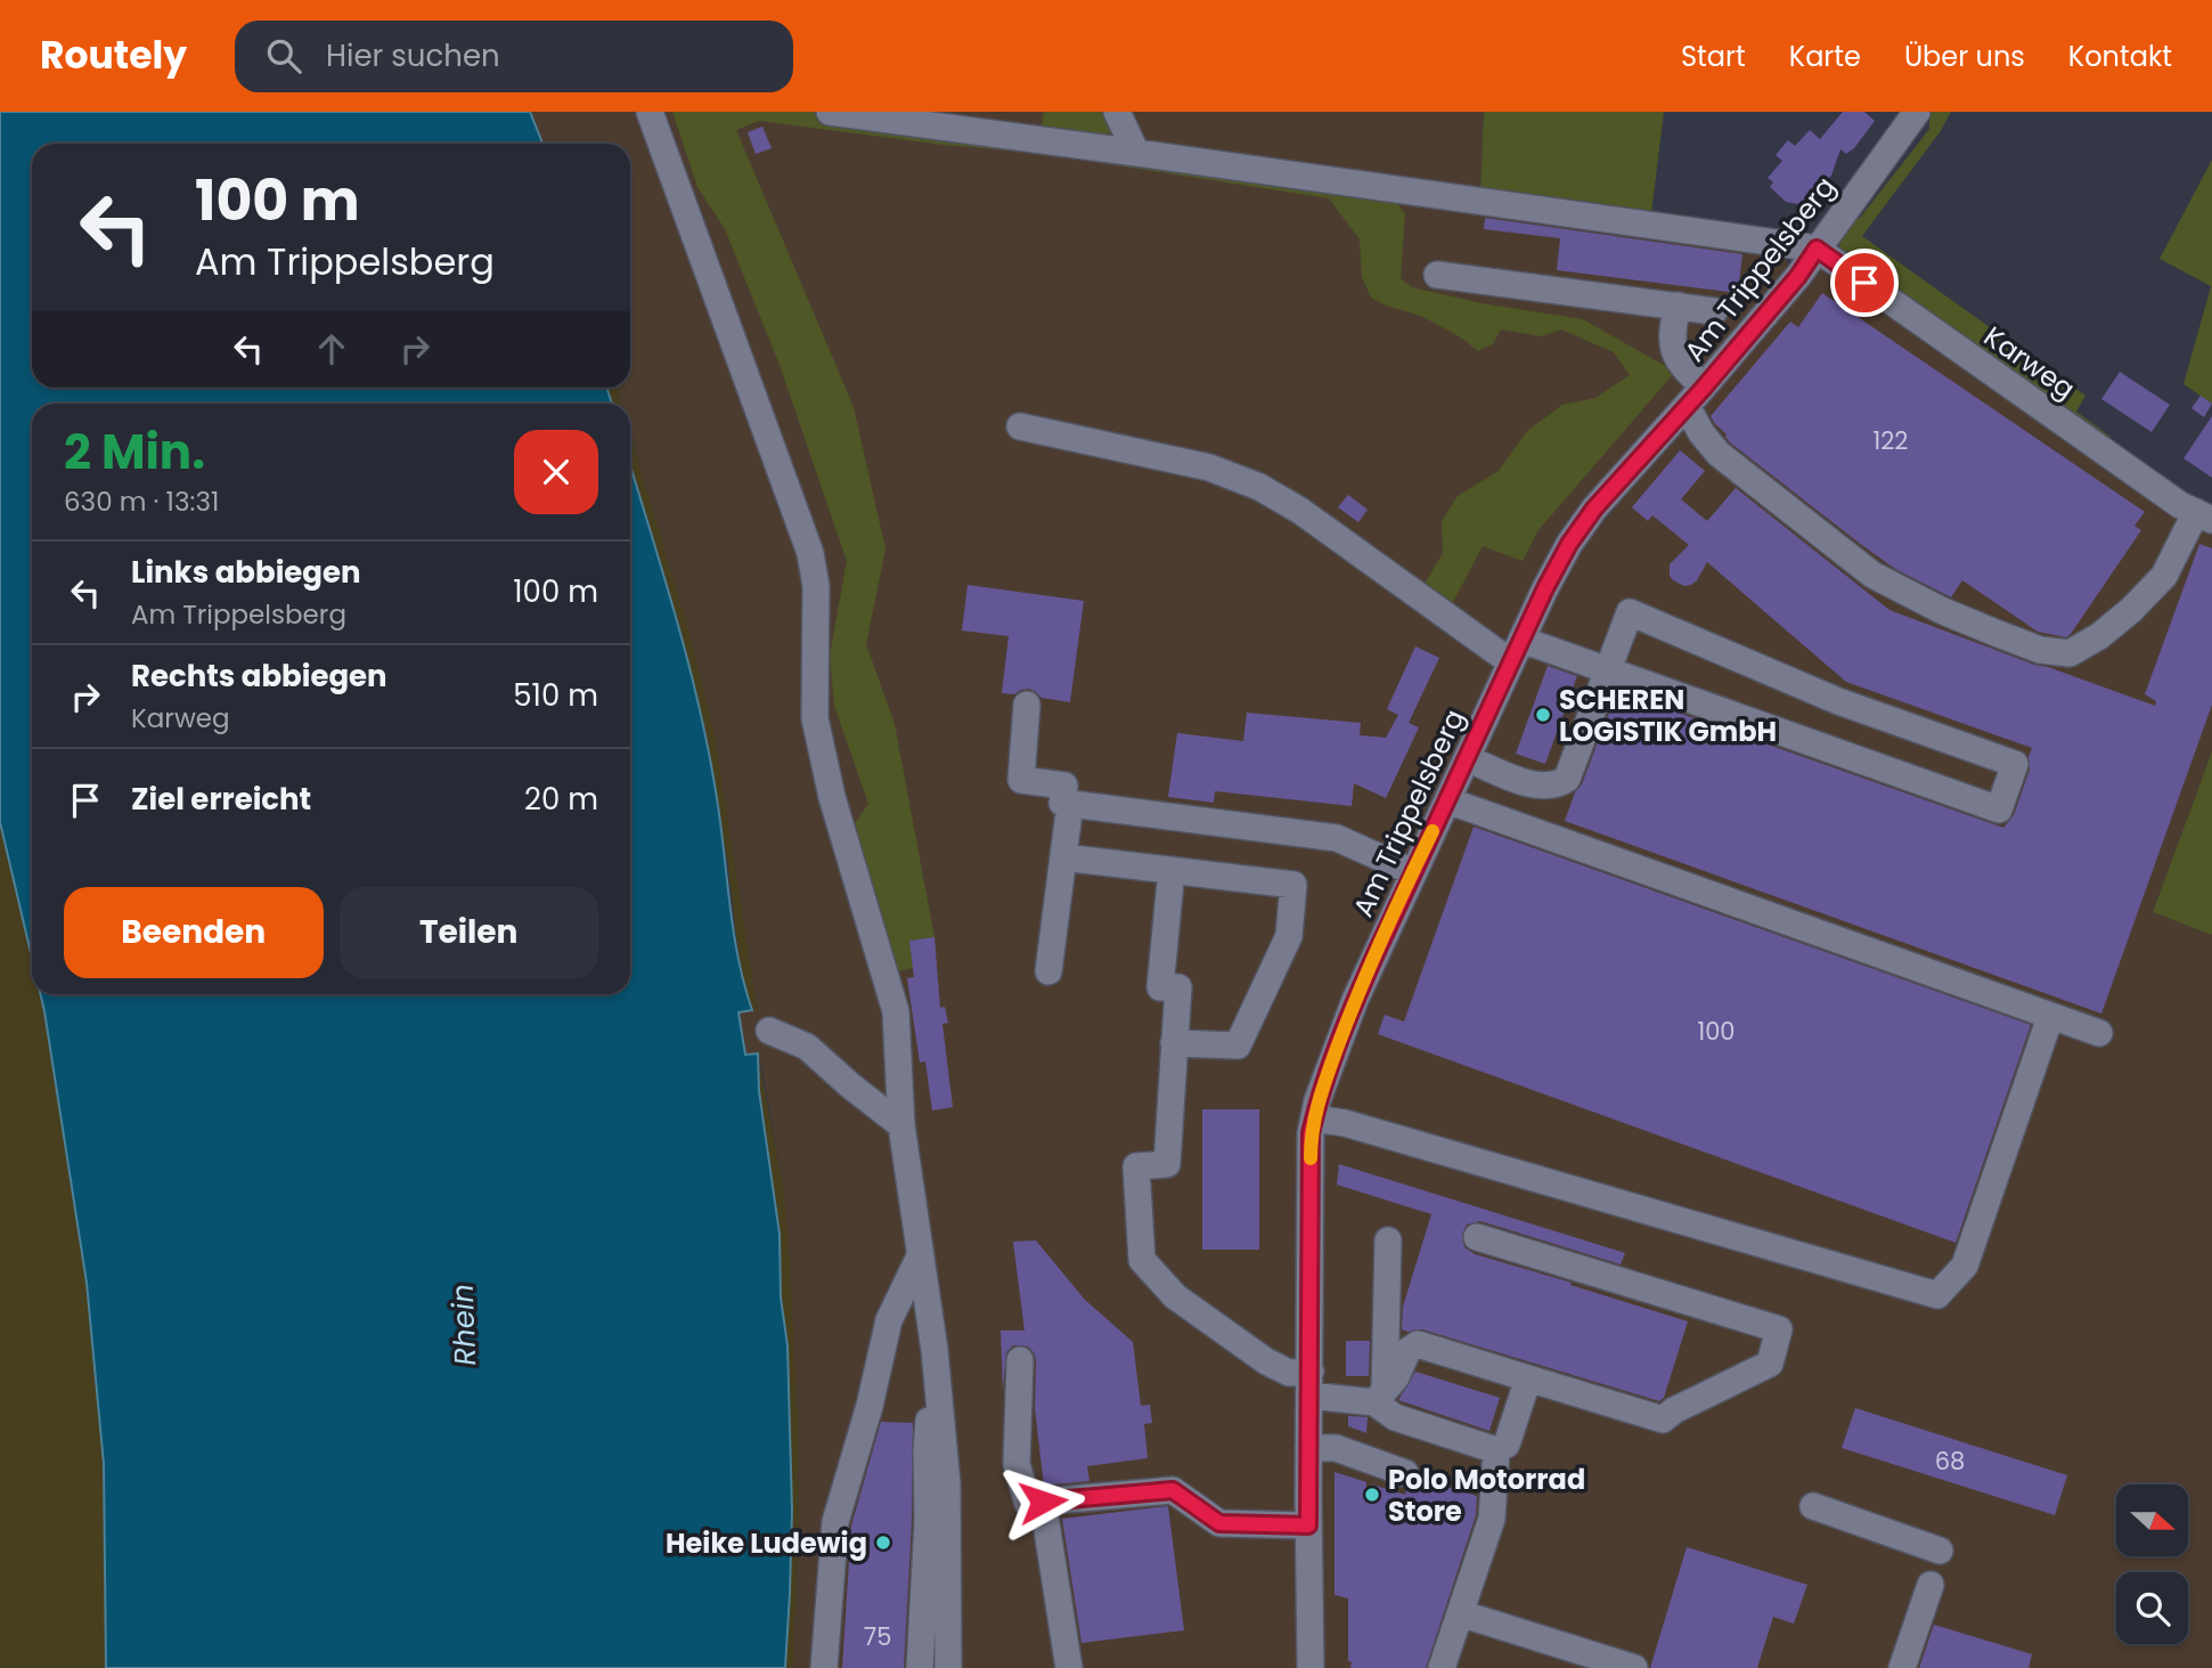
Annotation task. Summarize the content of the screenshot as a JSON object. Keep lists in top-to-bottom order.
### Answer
{
  "streets": {
    "street": ["Am Trippelsberg", "Karweg"]
  },
  "crossings": [
    ["Am Trippelsberg", "Karweg"]
  ],
  "water": ["Rhein"],
  "places": ["SCHEREN LOGISTIK GmbH", "Polo Motorrad Store", "Heike Ludewig"],
  "house_numbers": [
    "122",
    "100",
    "68",
    "75"
  ],
  "north": "right",
  "page": {
    "header": "Routely",
    "search": "Hier suchen",
    "nav": [
      "Start",
      "Karte",
      "Über uns",
      "Kontakt"
    ],
    "turn": ["100 m", "Am Trippelsberg"],
    "heading": ["2 Min.", "630 m · 13:31"],
    "list": [
      {
        "name": "Links abbiegen",
        "note": "Am Trippelsberg",
        "value": "100 m"
      },
      {
        "name": "Rechts abbiegen",
        "note": "Karweg",
        "value": "510 m"
      },
      {
        "name": "Ziel erreicht",
        "value": "20 m"
      }
    ],
    "buttons": ["Beenden", "Teilen"]
  }
}
